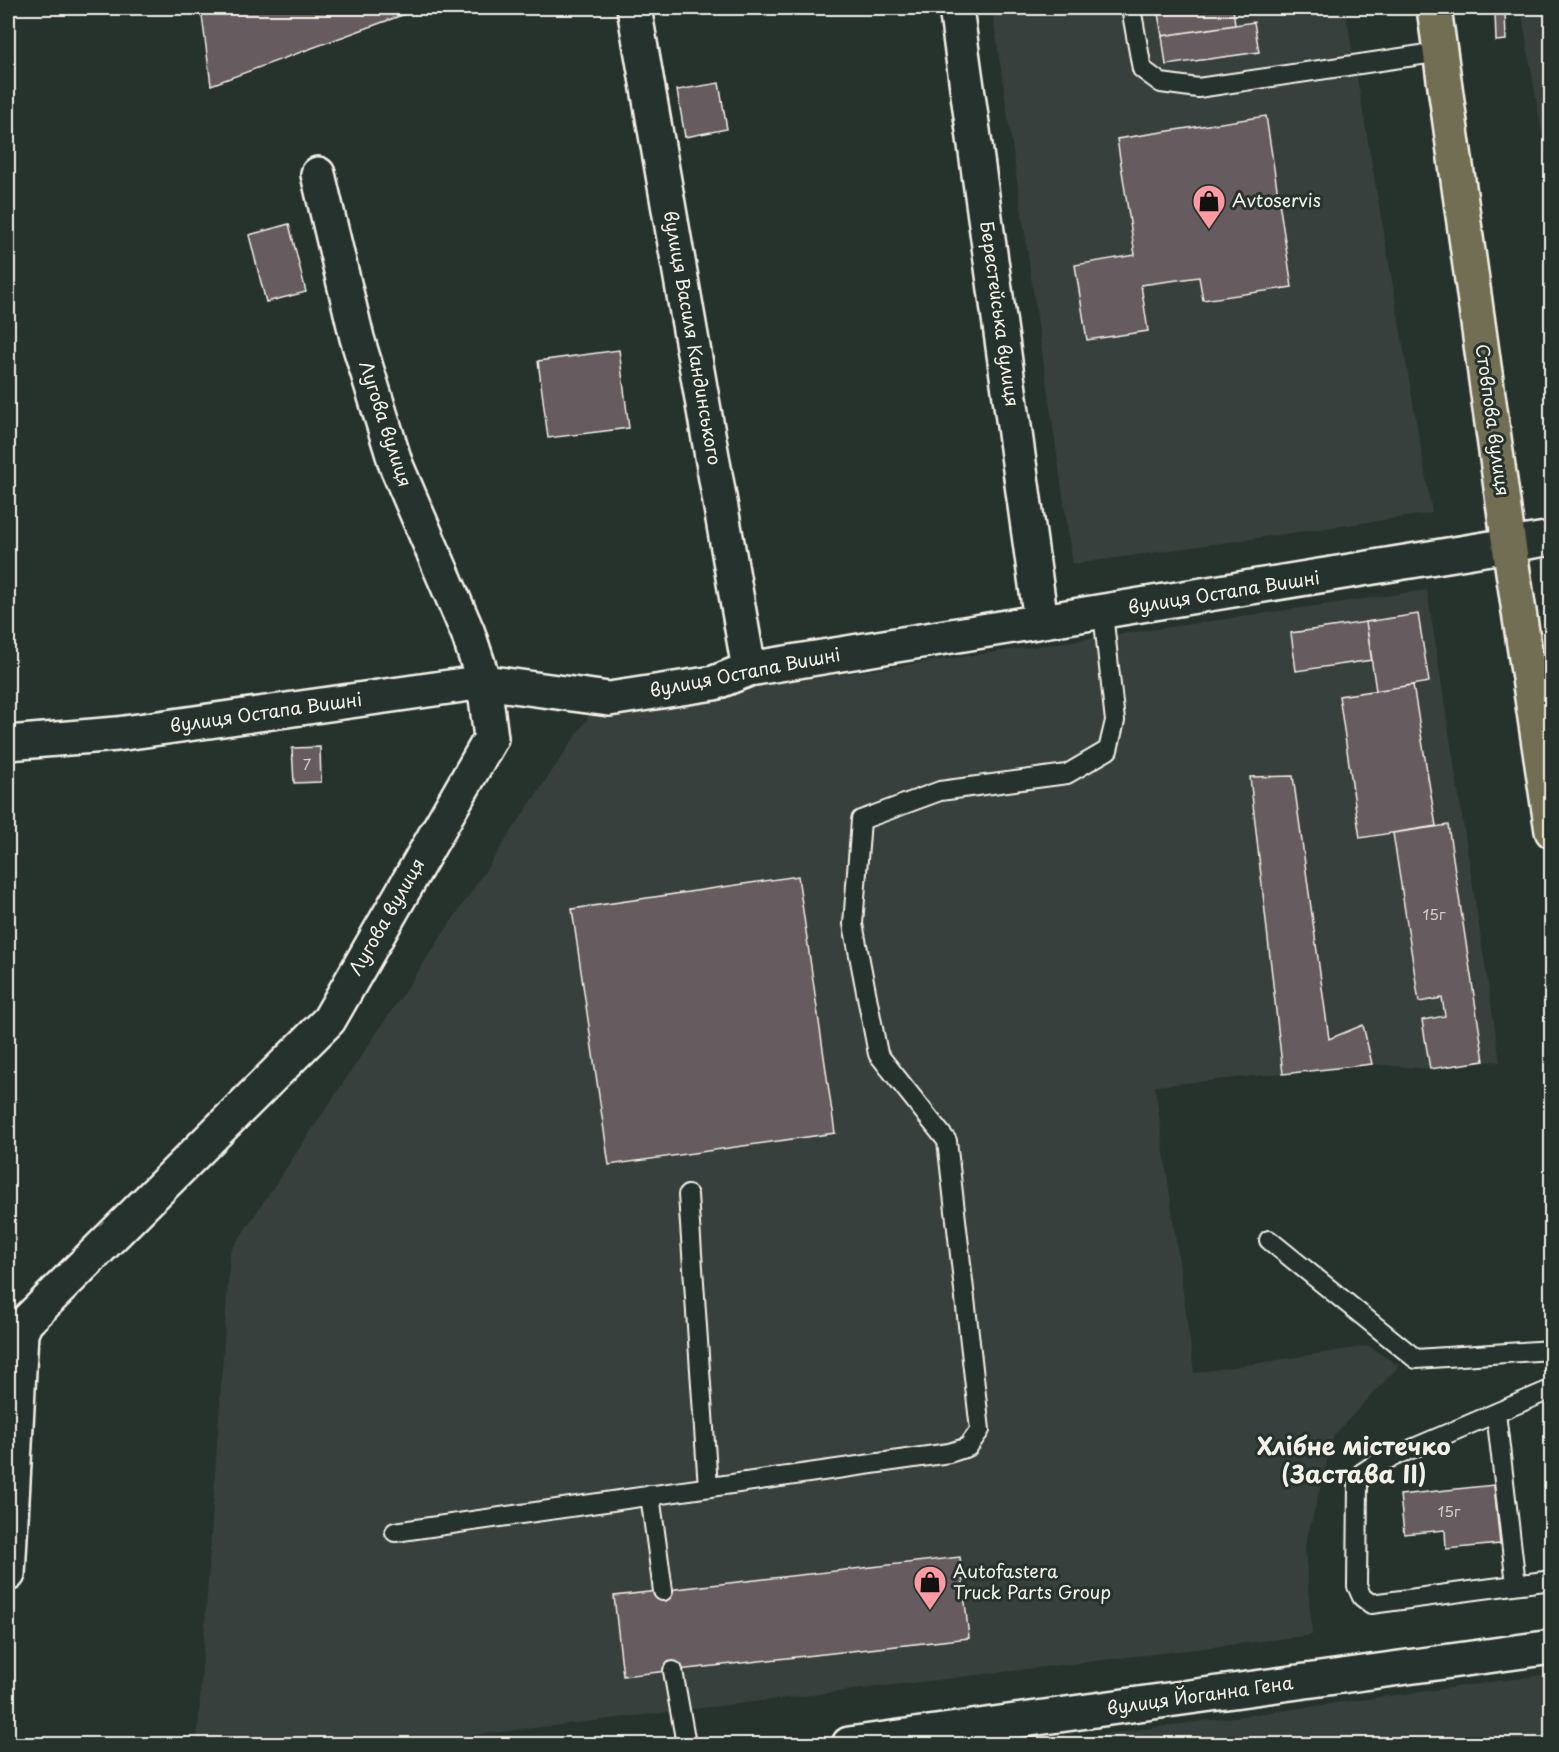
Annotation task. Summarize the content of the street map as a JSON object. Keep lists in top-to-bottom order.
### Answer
{
  "streets": {
    "main road": ["Стовпова вулиця"],
    "street": [
      "Берестейська вулиця",
      "вулиця Василя Кандинського",
      "Лугова вулиця",
      "вулиця Остапа Вишні",
      "вулиця Йоганна Гена"
    ]
  },
  "crossings": [
    ["Берестейська вулиця", "вулиця Остапа Вишні"],
    ["вулиця Василя Кандинського", "вулиця Остапа Вишні"],
    ["Стовпова вулиця", "вулиця Остапа Вишні"],
    ["Лугова вулиця", "вулиця Остапа Вишні"]
  ],
  "districts": ["Хлібне містечко (Застава ІІ)"],
  "places": {
    "shop": ["Avtoservis", "Autofastera Truck Parts Group"]
  },
  "house_numbers": ["7", "15г", "15г"]
}
